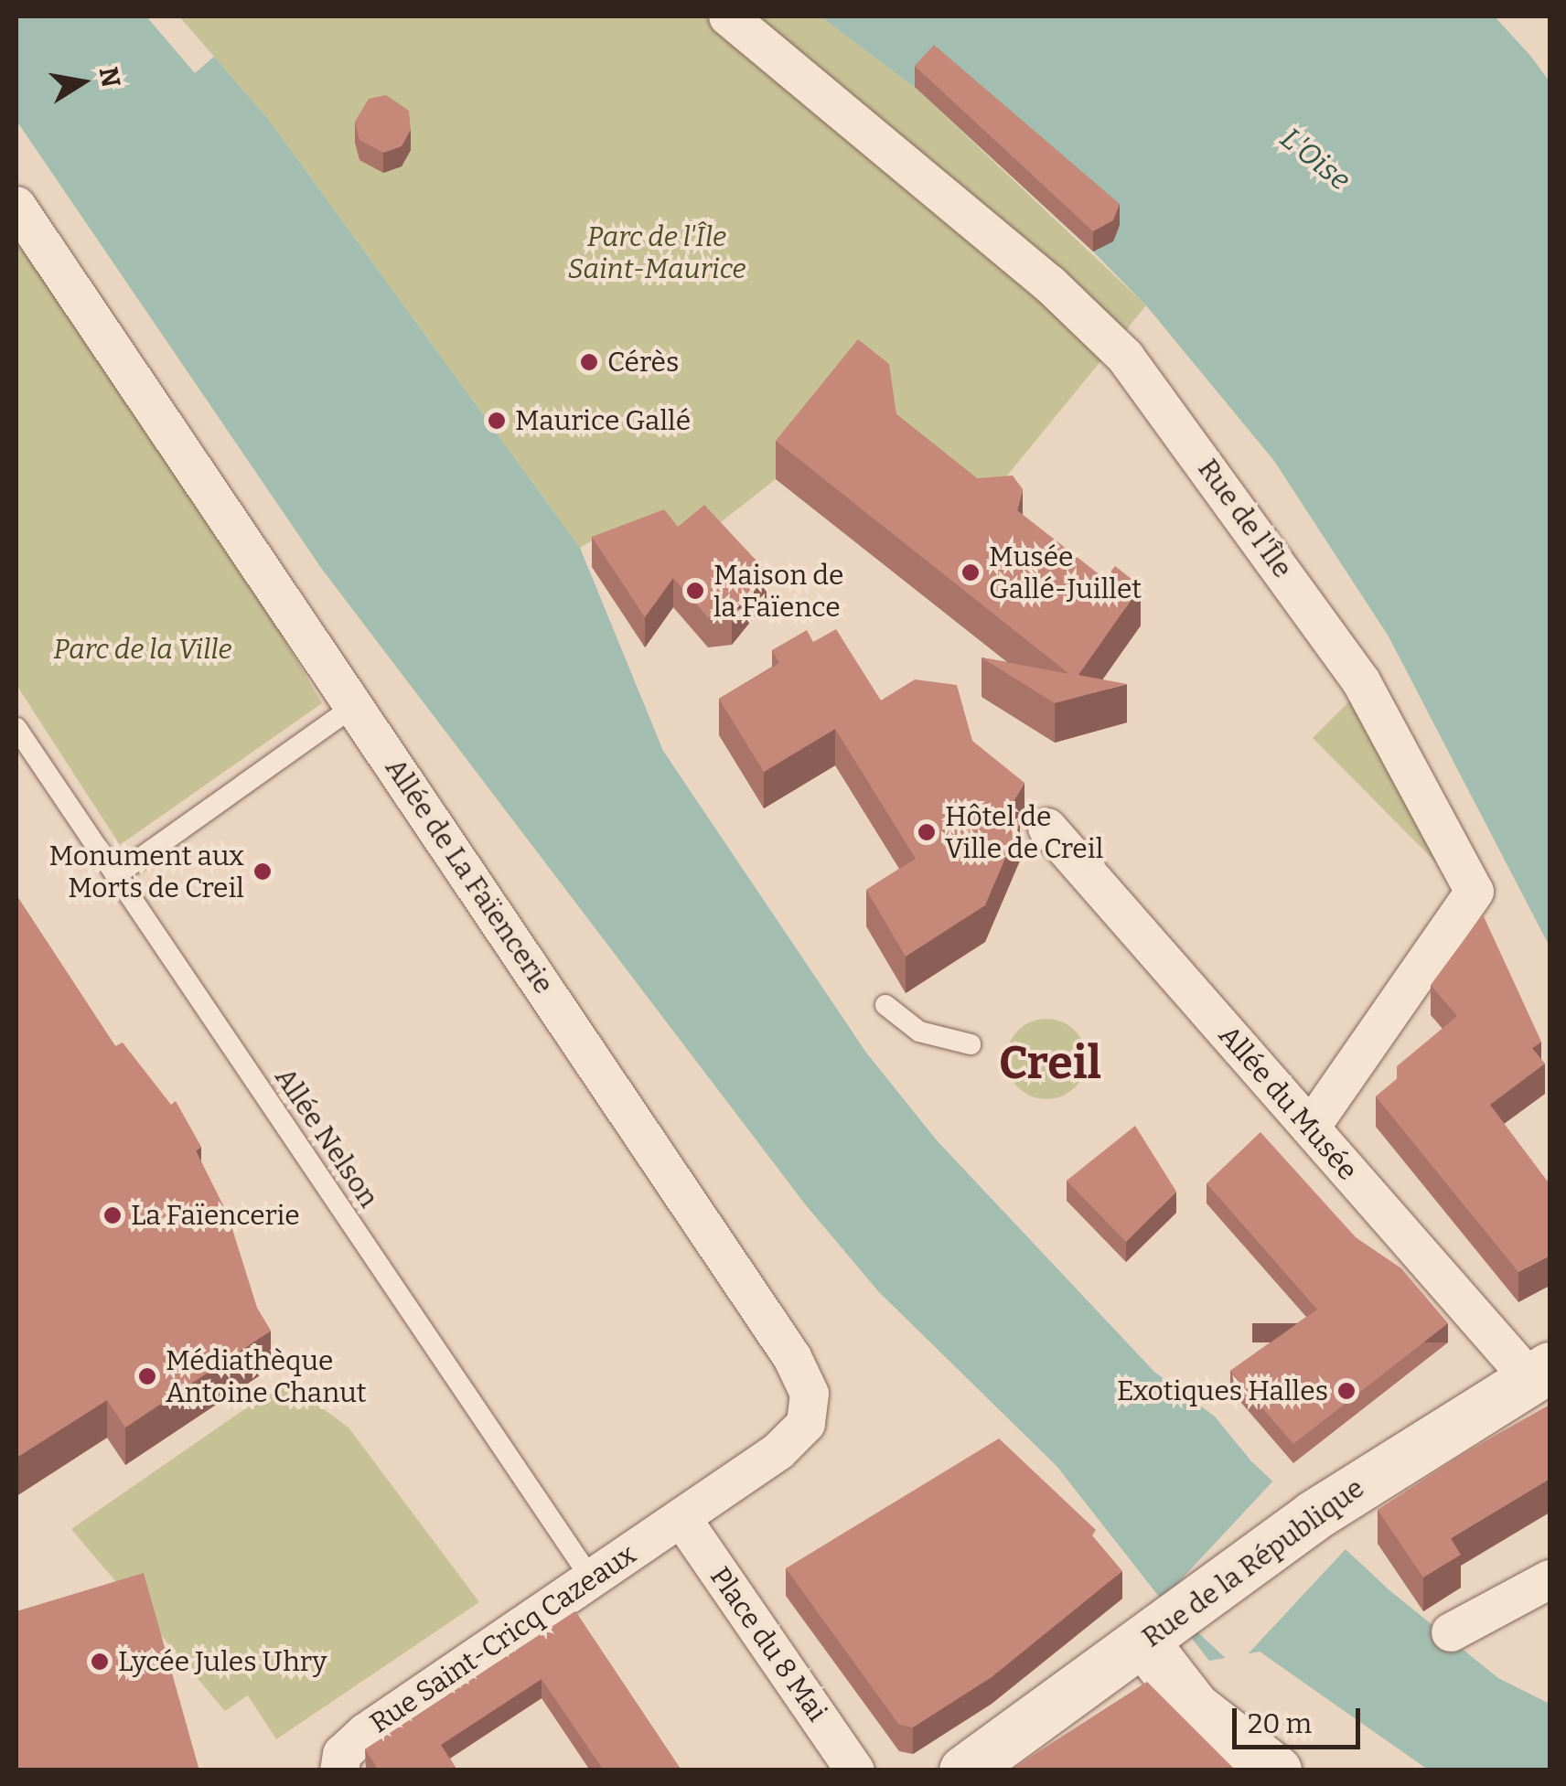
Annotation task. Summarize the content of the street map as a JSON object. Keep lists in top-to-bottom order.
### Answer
{
  "streets": {
    "main road": ["Rue de la République"],
    "street": [
      "Rue de l'Île",
      "Allée de La Faïencerie",
      "Allée du Musée",
      "Rue Saint-Cricq Cazeaux",
      "Place du 8 Mai"
    ],
    "lane": ["Allée Nelson"]
  },
  "crossings": [
    ["Rue de l'Île", "Allée du Musée"],
    ["Allée de La Faïencerie", "Rue Saint-Cricq Cazeaux"],
    ["Allée de La Faïencerie", "Place du 8 Mai"],
    ["Allée du Musée", "Rue de la République"],
    ["Allée Nelson", "Rue Saint-Cricq Cazeaux"],
    ["Rue Saint-Cricq Cazeaux", "Place du 8 Mai"]
  ],
  "districts": ["Creil"],
  "water": ["L'Oise"],
  "parks": ["Parc de l'Île Saint-Maurice", "Parc de la Ville"],
  "places": [
    "Cérès",
    "Maurice Gallé",
    "Musée Gallé-Juillet",
    "Maison de la Faïence",
    "Hôtel de Ville de Creil",
    "Monument aux Morts de Creil",
    "La Faïencerie",
    "Médiathèque Antoine Chanut",
    "Exotiques Halles",
    "Lycée Jules Uhry"
  ],
  "scale_bar": "20 m",
  "north": "right"
}
